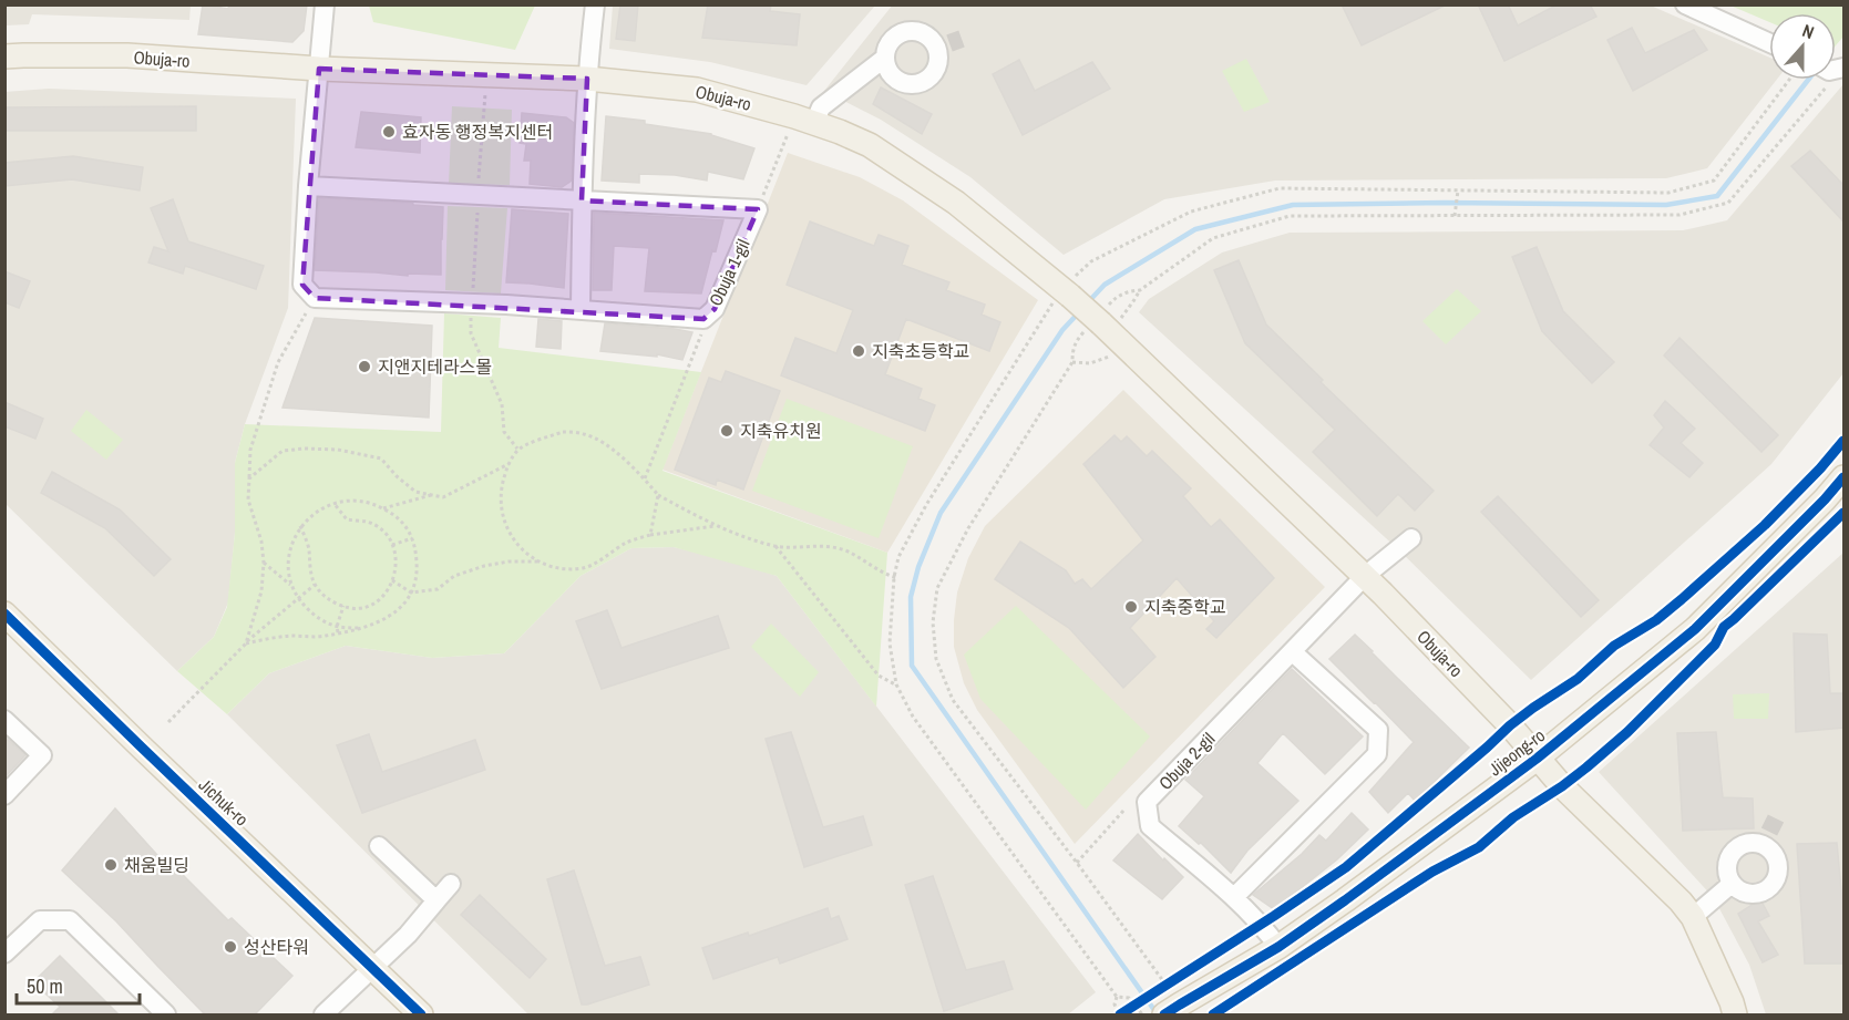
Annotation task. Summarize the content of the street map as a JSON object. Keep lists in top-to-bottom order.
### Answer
{
  "streets": {
    "main road": ["Obuja-ro", "Jijeong-ro", "Jichuk-ro"],
    "street": ["Obuja 1-gil", "Obuja 2-gil"]
  },
  "crossings": [
    ["Obuja-ro", "Jijeong-ro"],
    ["Obuja-ro", "Obuja 2-gil"],
    ["Jijeong-ro", "Obuja 2-gil"]
  ],
  "places": [
    "효자동 행정복지센터",
    "지축초등학교",
    "지앤지테라스몰",
    "지축유치원",
    "지축중학교",
    "채움빌딩",
    "성산타워"
  ],
  "scale_bar": "50 m",
  "north": "top"
}
